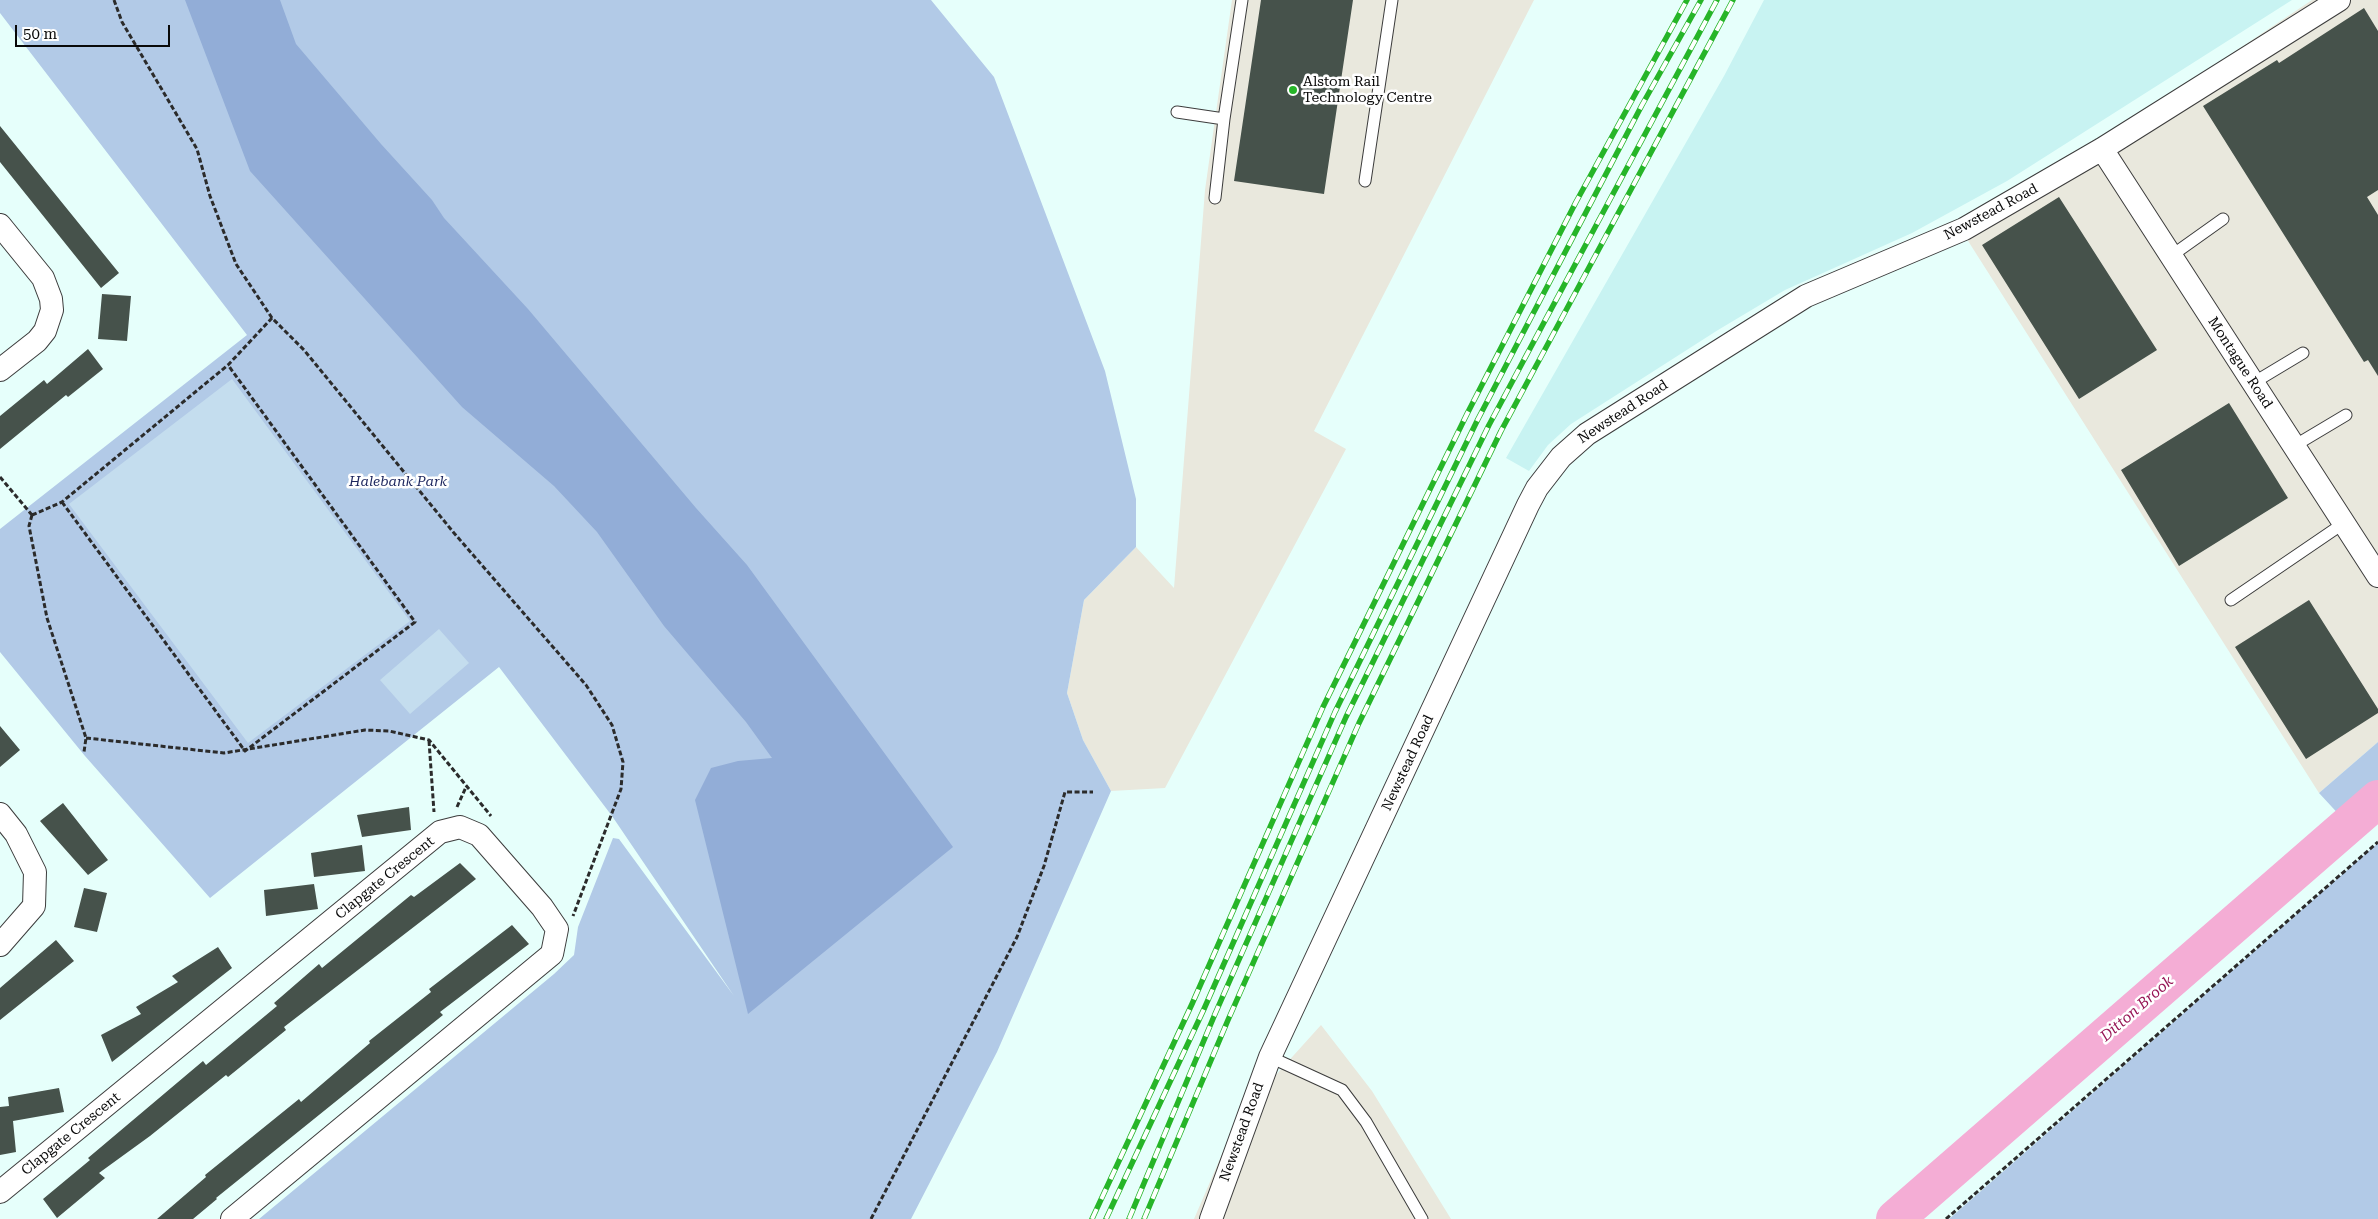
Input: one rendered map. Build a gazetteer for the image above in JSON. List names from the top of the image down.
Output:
{
  "streets": {
    "street": ["Newstead Road", "Montague Road", "Clapgate Crescent"]
  },
  "crossings": [
    ["Newstead Road", "Montague Road"]
  ],
  "water": ["Ditton Brook"],
  "parks": ["Halebank Park"],
  "places": ["Alstom Rail Technology Centre"],
  "scale_bar": "50 m"
}
